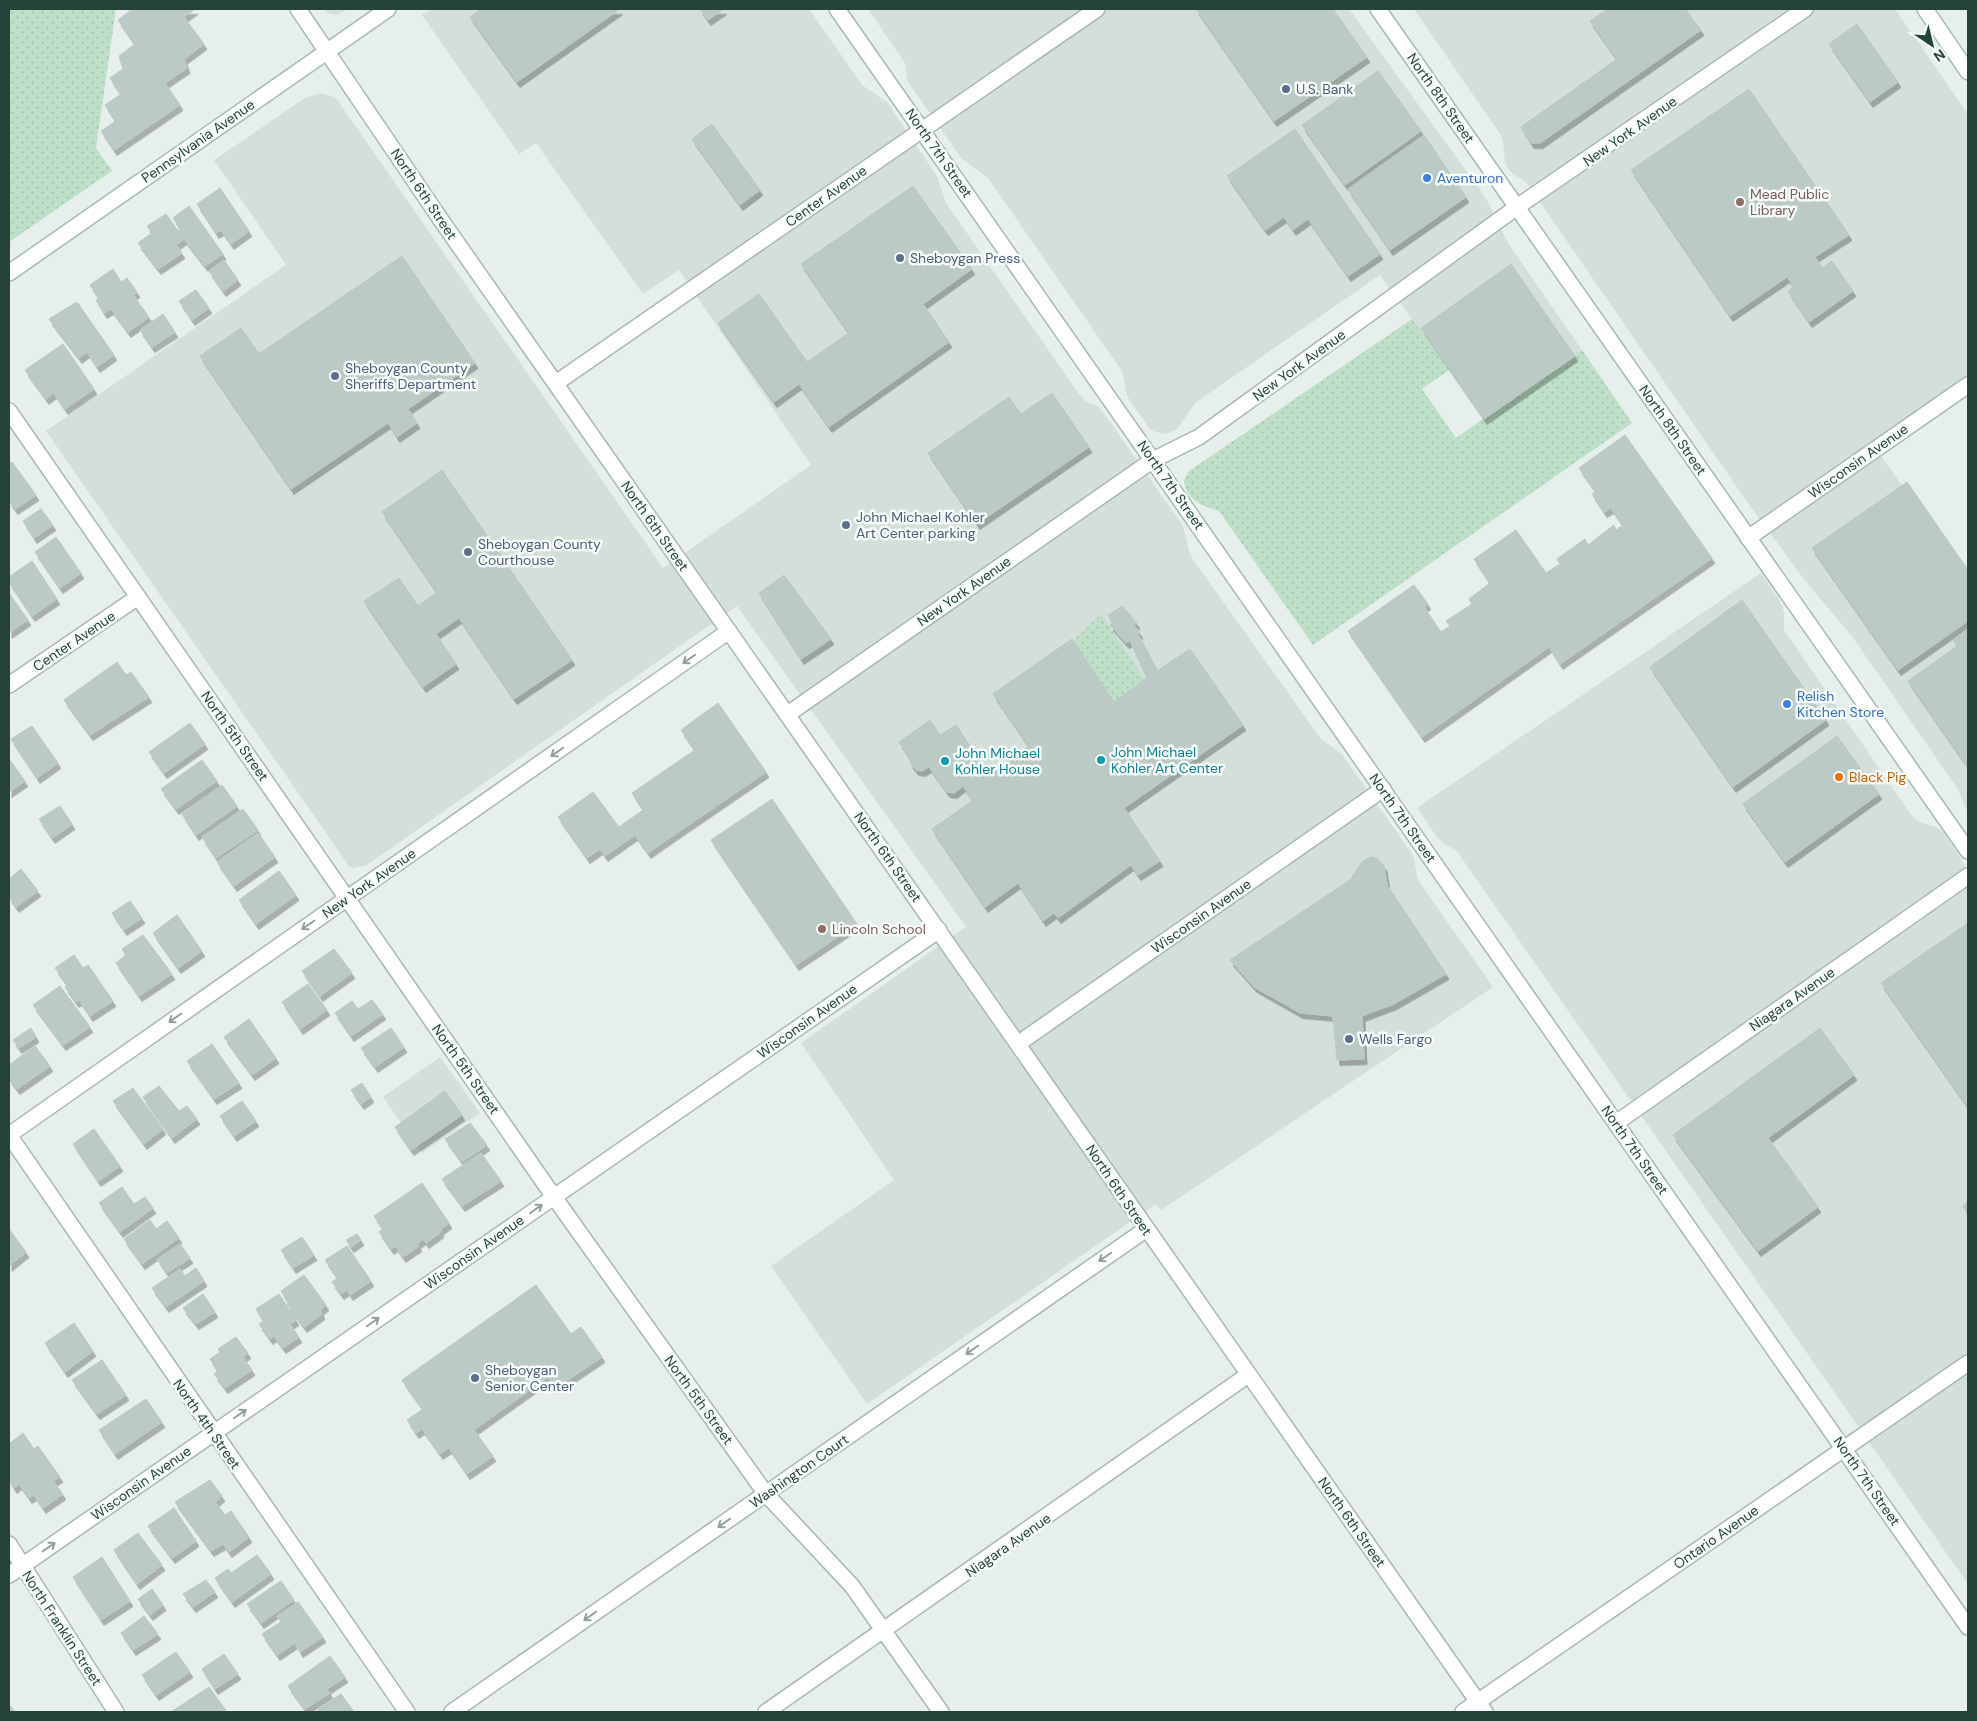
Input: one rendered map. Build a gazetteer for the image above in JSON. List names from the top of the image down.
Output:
{
  "streets": {
    "street": [
      "North 8th Street",
      "New York Avenue",
      "Pennsylvania Avenue",
      "North 7th Street",
      "North 6th Street",
      "Center Avenue",
      "Wisconsin Avenue",
      "North 5th Street",
      "Niagara Avenue",
      "North 4th Street",
      "Washington Court",
      "Ontario Avenue",
      "North Franklin Street"
    ]
  },
  "crossings": [
    ["North 8th Street", "New York Avenue"],
    ["North 8th Street", "Wisconsin Avenue"],
    ["New York Avenue", "North 7th Street"],
    ["New York Avenue", "North 6th Street"],
    ["New York Avenue", "North 5th Street"],
    ["New York Avenue", "North 4th Street"],
    ["Pennsylvania Avenue", "North 6th Street"],
    ["North 7th Street", "Center Avenue"],
    ["North 7th Street", "Wisconsin Avenue"],
    ["North 7th Street", "Niagara Avenue"],
    ["North 7th Street", "Ontario Avenue"],
    ["North 6th Street", "Center Avenue"],
    ["North 6th Street", "Wisconsin Avenue"],
    ["North 6th Street", "Niagara Avenue"],
    ["North 6th Street", "Washington Court"],
    ["North 6th Street", "Ontario Avenue"],
    ["Center Avenue", "North 5th Street"],
    ["Wisconsin Avenue", "North 5th Street"],
    ["Wisconsin Avenue", "North 4th Street"],
    ["Wisconsin Avenue", "North Franklin Street"],
    ["North 5th Street", "Niagara Avenue"],
    ["North 5th Street", "Washington Court"]
  ],
  "one_way": ["New York Avenue", "Wisconsin Avenue", "Washington Court"],
  "places": [
    "U.S. Bank",
    "Aventuron",
    "Mead Public Library",
    "Sheboygan Press",
    "Sheboygan County Sheriffs Department",
    "John Michael Kohler Art Center parking",
    "Sheboygan County Courthouse",
    "Relish Kitchen Store",
    "John Michael Kohler Art Center",
    "John Michael Kohler House",
    "Black Pig",
    "Lincoln School",
    "Wells Fargo",
    "Sheboygan Senior Center"
  ],
  "north": "bottom right"
}
